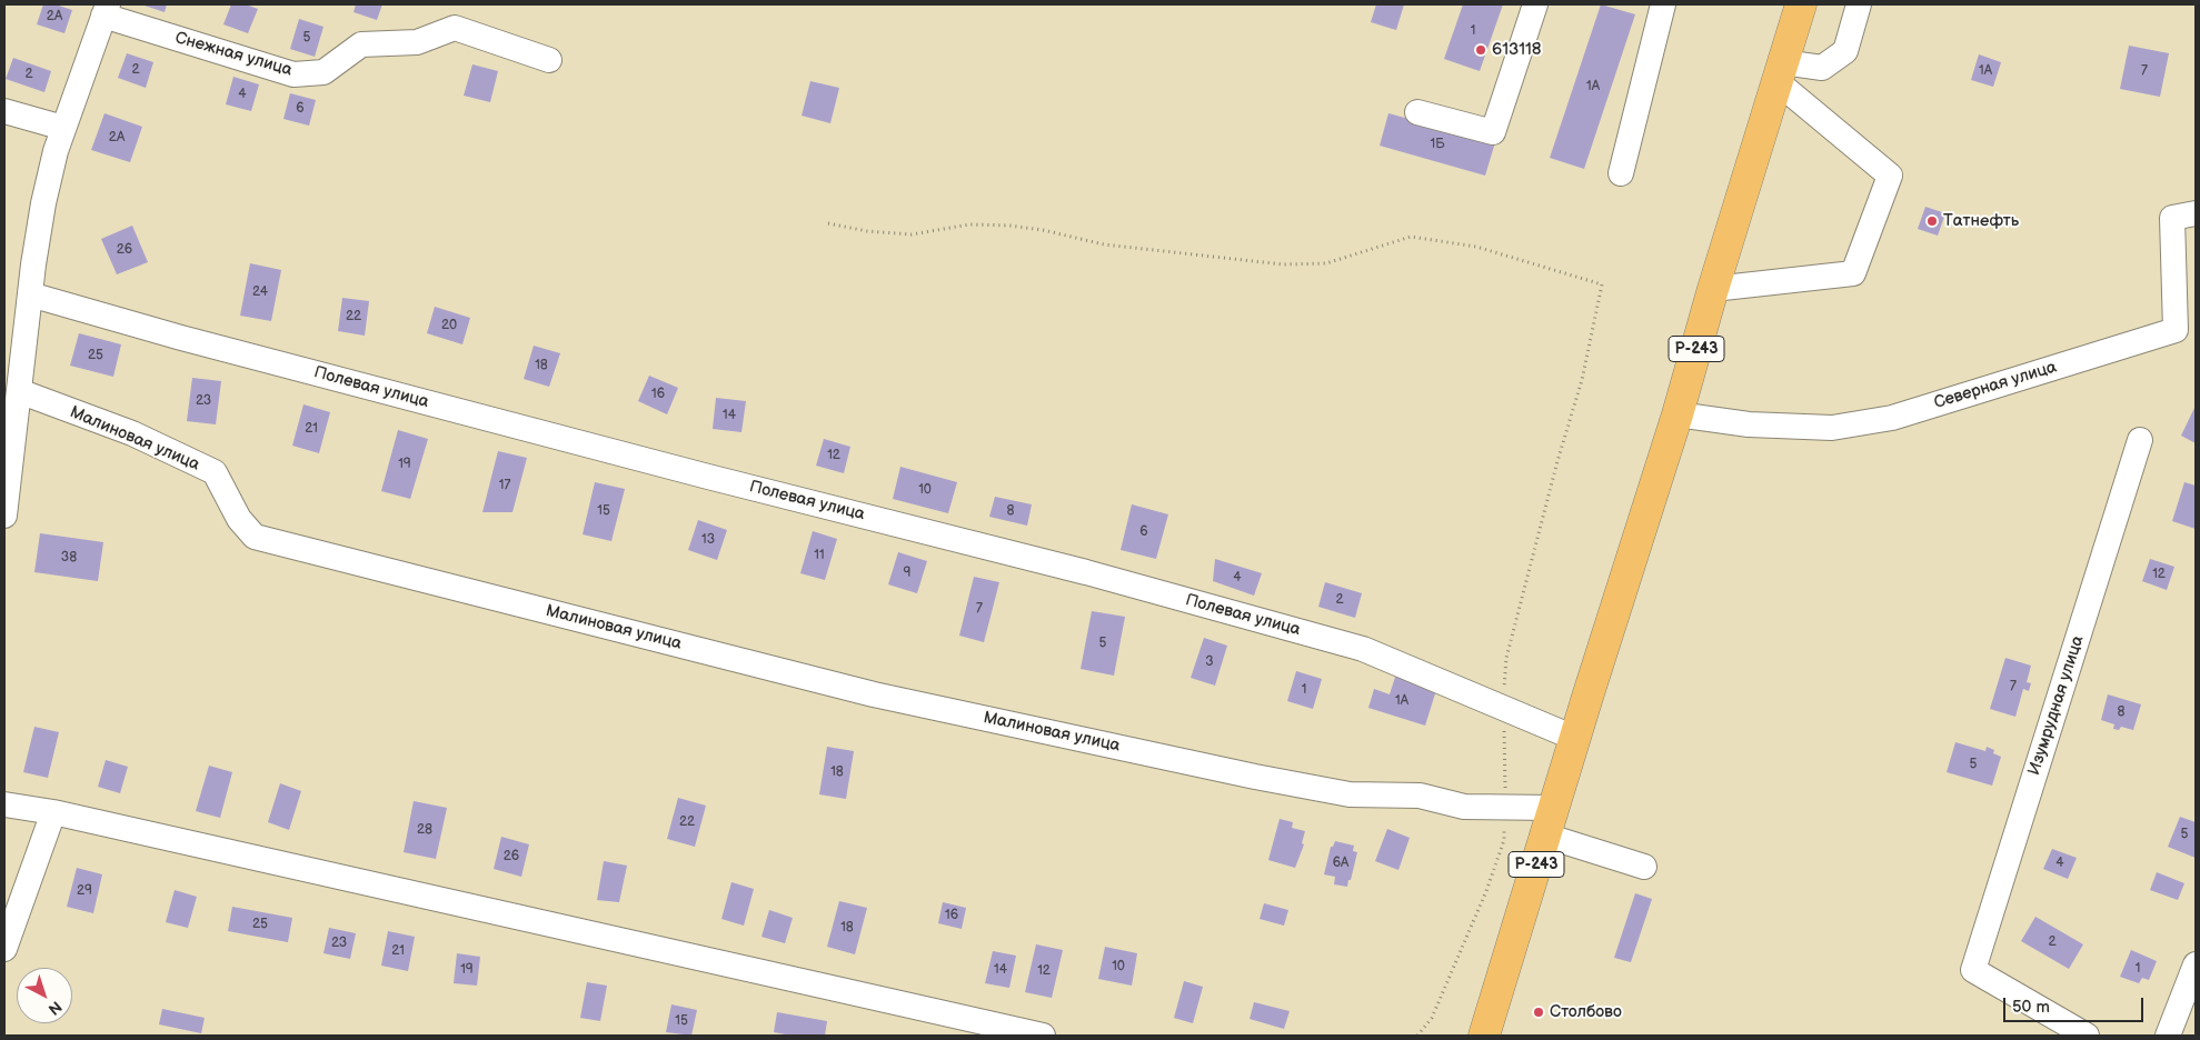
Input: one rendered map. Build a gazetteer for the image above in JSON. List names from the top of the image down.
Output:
{
  "streets": {
    "highway": ["Р-243"],
    "street": [
      "Снежная улица",
      "Северная улица",
      "Полевая улица",
      "Малиновая улица",
      "Изумрудная улица"
    ]
  },
  "crossings": [
    ["Р-243", "Северная улица"],
    ["Р-243", "Полевая улица"],
    ["Р-243", "Малиновая улица"]
  ],
  "places": ["613118", "Татнефть", "Столбово"],
  "house_numbers": [
    "2А",
    "1",
    "5",
    "2",
    "1А",
    "7",
    "2",
    "1А",
    "4",
    "6",
    "2А",
    "1Б",
    "26",
    "24",
    "22",
    "20",
    "25",
    "18",
    "16",
    "23",
    "14",
    "21",
    "12",
    "19",
    "17",
    "10",
    "15",
    "8",
    "6",
    "13",
    "11",
    "38",
    "9",
    "12",
    "4",
    "2",
    "7",
    "5",
    "3",
    "7",
    "1",
    "1А",
    "8",
    "5",
    "18",
    "22",
    "28",
    "5",
    "26",
    "6А",
    "4",
    "29",
    "16",
    "25",
    "18",
    "2",
    "23",
    "21",
    "10",
    "1",
    "19",
    "14",
    "12",
    "15"
  ],
  "scale_bar": "50 m",
  "north": "bottom right"
}
